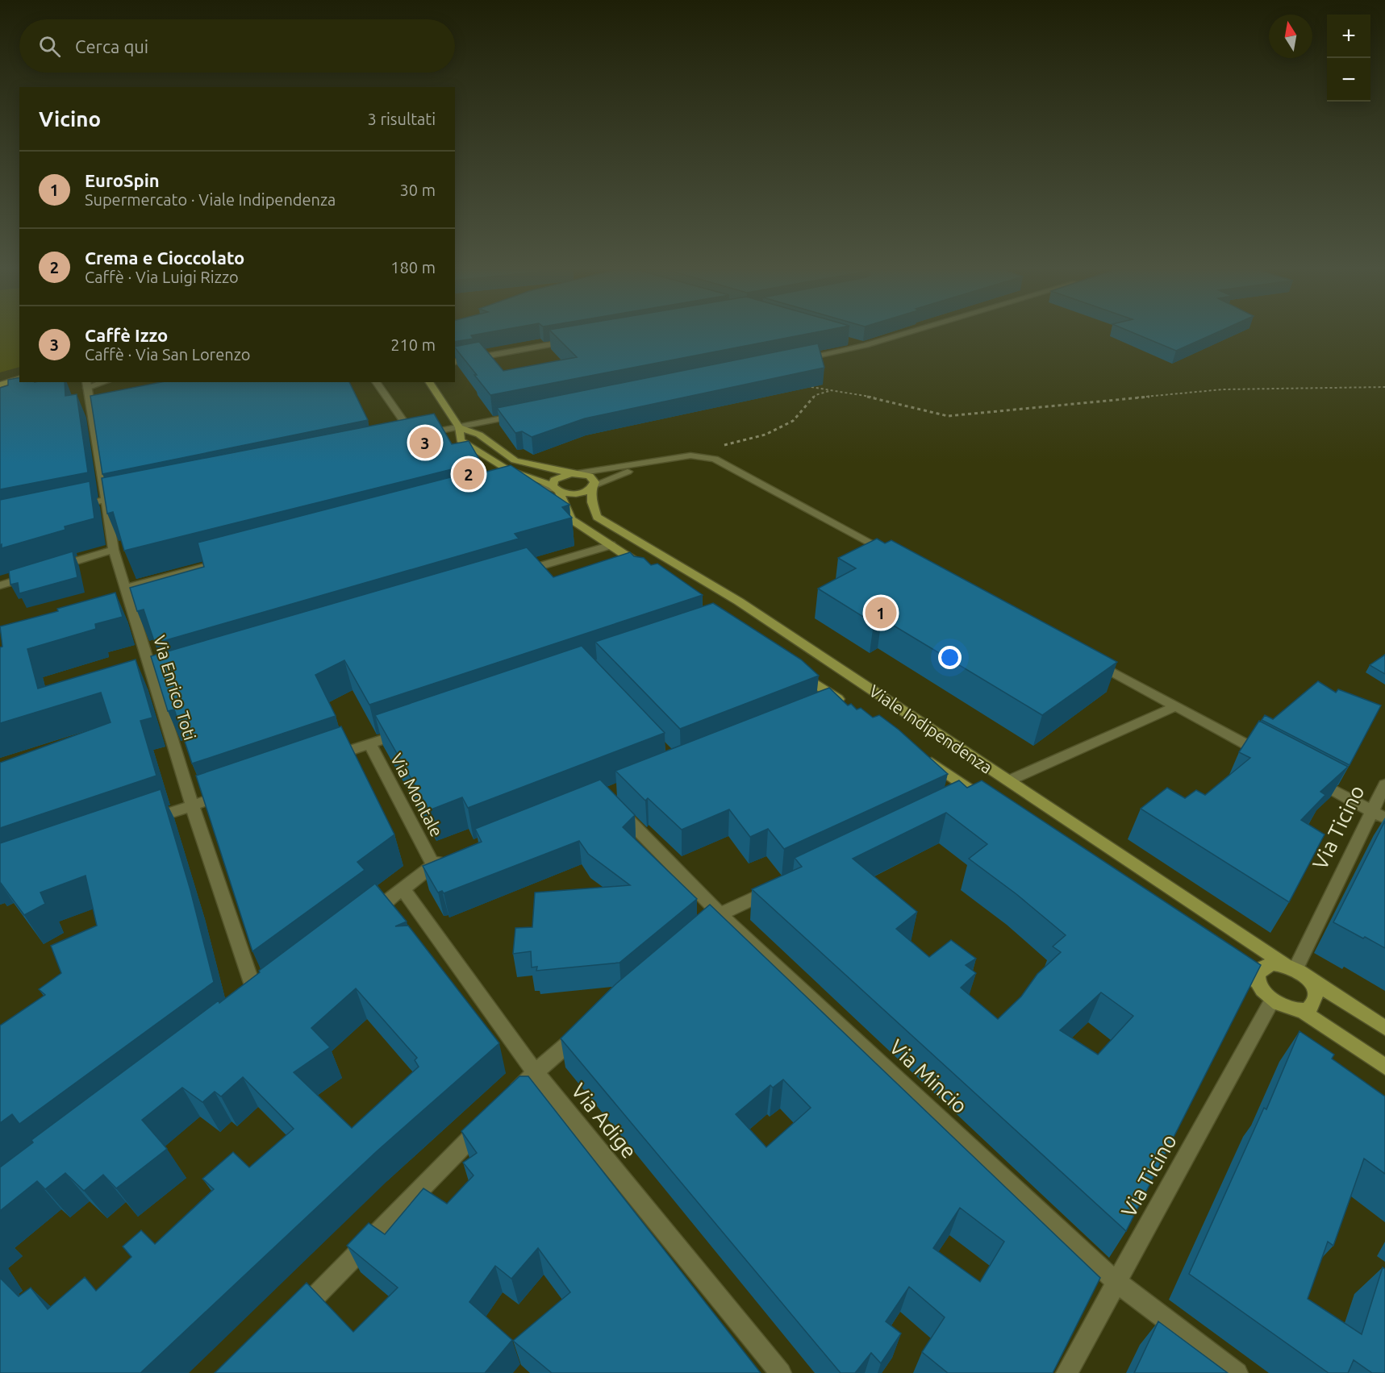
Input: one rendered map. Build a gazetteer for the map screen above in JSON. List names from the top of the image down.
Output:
{
  "streets": {
    "main road": ["Viale Indipendenza"],
    "street": [
      "Via Enrico Toti",
      "Via Montale",
      "Via Ticino",
      "Via Mincio",
      "Via Adige"
    ]
  },
  "crossings": [
    ["Viale Indipendenza", "Via Ticino"],
    ["Via Ticino", "Via Mincio"]
  ],
  "north": "top",
  "page": {
    "map_buttons": ["+", "−"],
    "search": "Cerca qui",
    "heading": ["Vicino", "3 risultati"],
    "list": [
      {
        "mark": "1",
        "name": "EuroSpin",
        "note": "Supermercato · Viale Indipendenza",
        "value": "30 m"
      },
      {
        "mark": "2",
        "name": "Crema e Cioccolato",
        "note": "Caffè · Via Luigi Rizzo",
        "value": "180 m"
      },
      {
        "mark": "3",
        "name": "Caffè Izzo",
        "note": "Caffè · Via San Lorenzo",
        "value": "210 m"
      }
    ],
    "pins": ["3", "2", "1"]
  }
}
